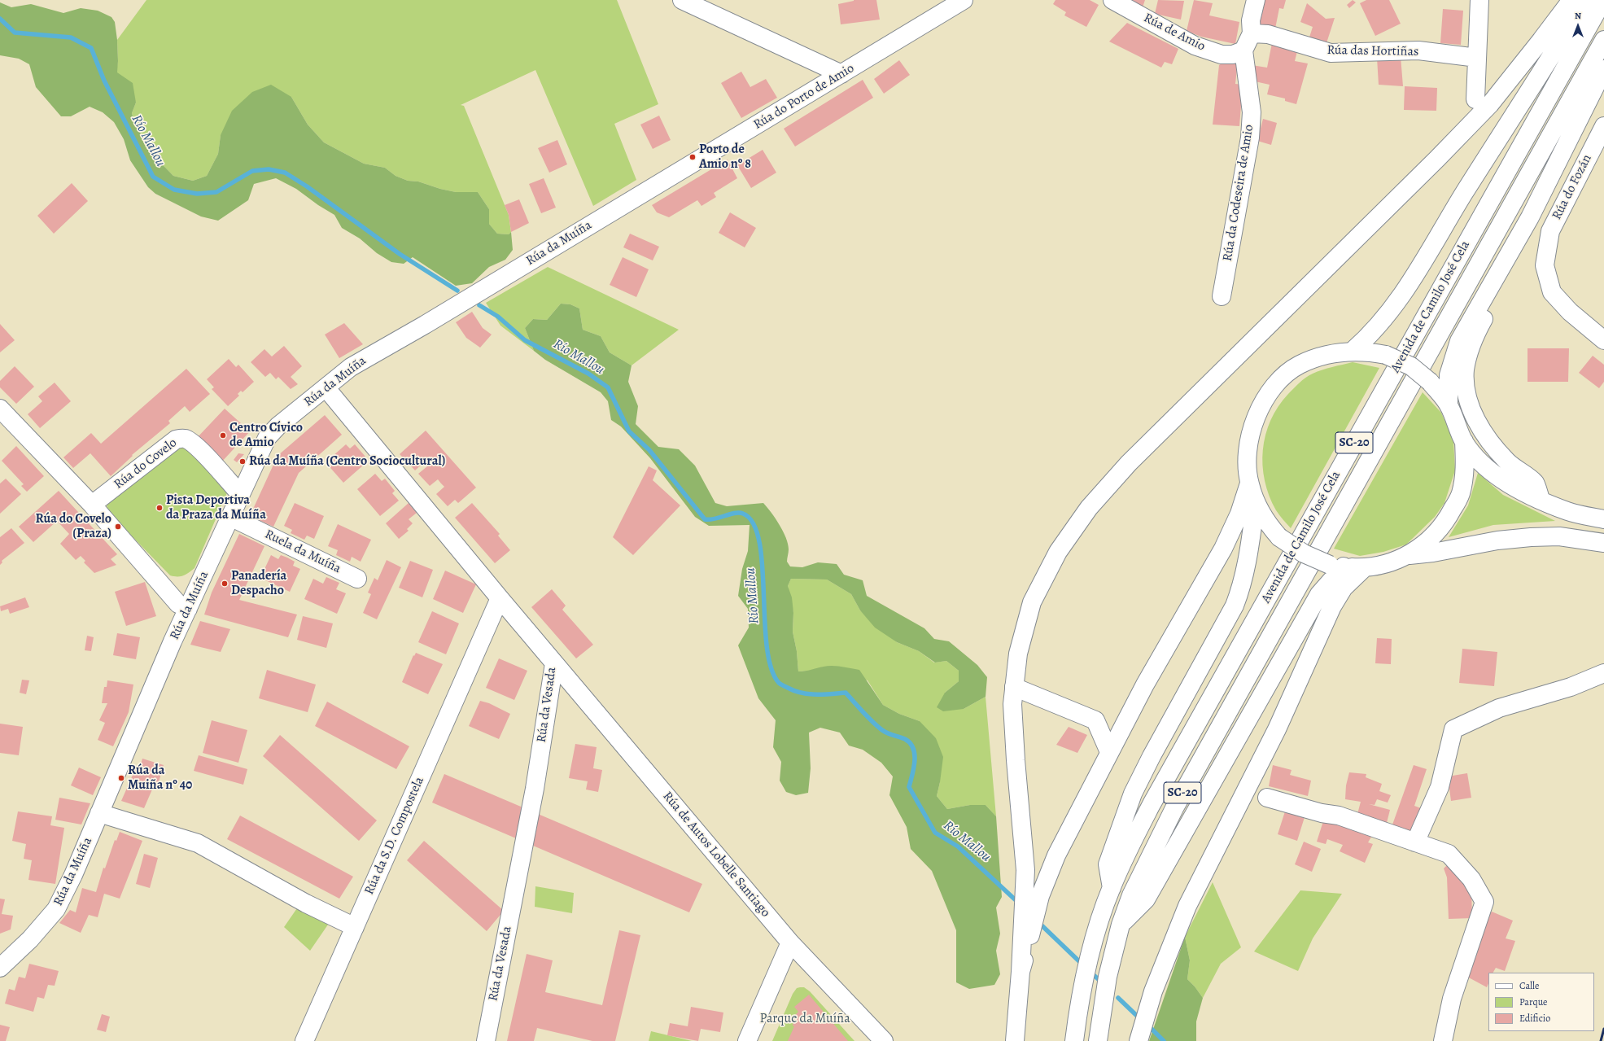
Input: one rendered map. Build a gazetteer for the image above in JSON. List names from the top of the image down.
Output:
{
  "streets": {
    "main road": [
      "Rúa de Amio",
      "Rúa das Hortiñas",
      "Rúa do Porto de Amio",
      "Rúa do Fozán",
      "Rúa da Codeseira de Amio",
      "Rúa da Muíña",
      "Avenida de Camilo José Cela",
      "SC-20",
      "Rúa do Covelo",
      "Ruela da Muíña",
      "Rúa da Vesada",
      "Rúa da S.D. Compostela",
      "Rúa de Autos Lobelle Santiago"
    ]
  },
  "crossings": [
    ["Rúa de Amio", "Rúa da Codeseira de Amio"],
    ["Rúa do Porto de Amio", "Rúa da Muíña"],
    ["Rúa da Muíña", "Rúa do Covelo"],
    ["Rúa da Muíña", "Ruela da Muíña"],
    ["Rúa da Muíña", "Rúa da Vesada"],
    ["Rúa da Vesada", "Rúa da S.D. Compostela"],
    ["Rúa da Vesada", "Rúa de Autos Lobelle Santiago"]
  ],
  "water": ["Río Mallou"],
  "parks": ["Parque da Muíña"],
  "places": [
    "Porto de Amio nº 8",
    "Centro Cívico de Amio",
    "Rúa da Muíña (Centro Sociocultural)",
    "Pista Deportiva da Praza da Muíña",
    "Rúa do Covelo (Praza)",
    "Panadería Despacho",
    "Rúa da Muiña nº 40"
  ],
  "legend": ["Calle", "Parque", "Edificio"],
  "north": "top"
}
